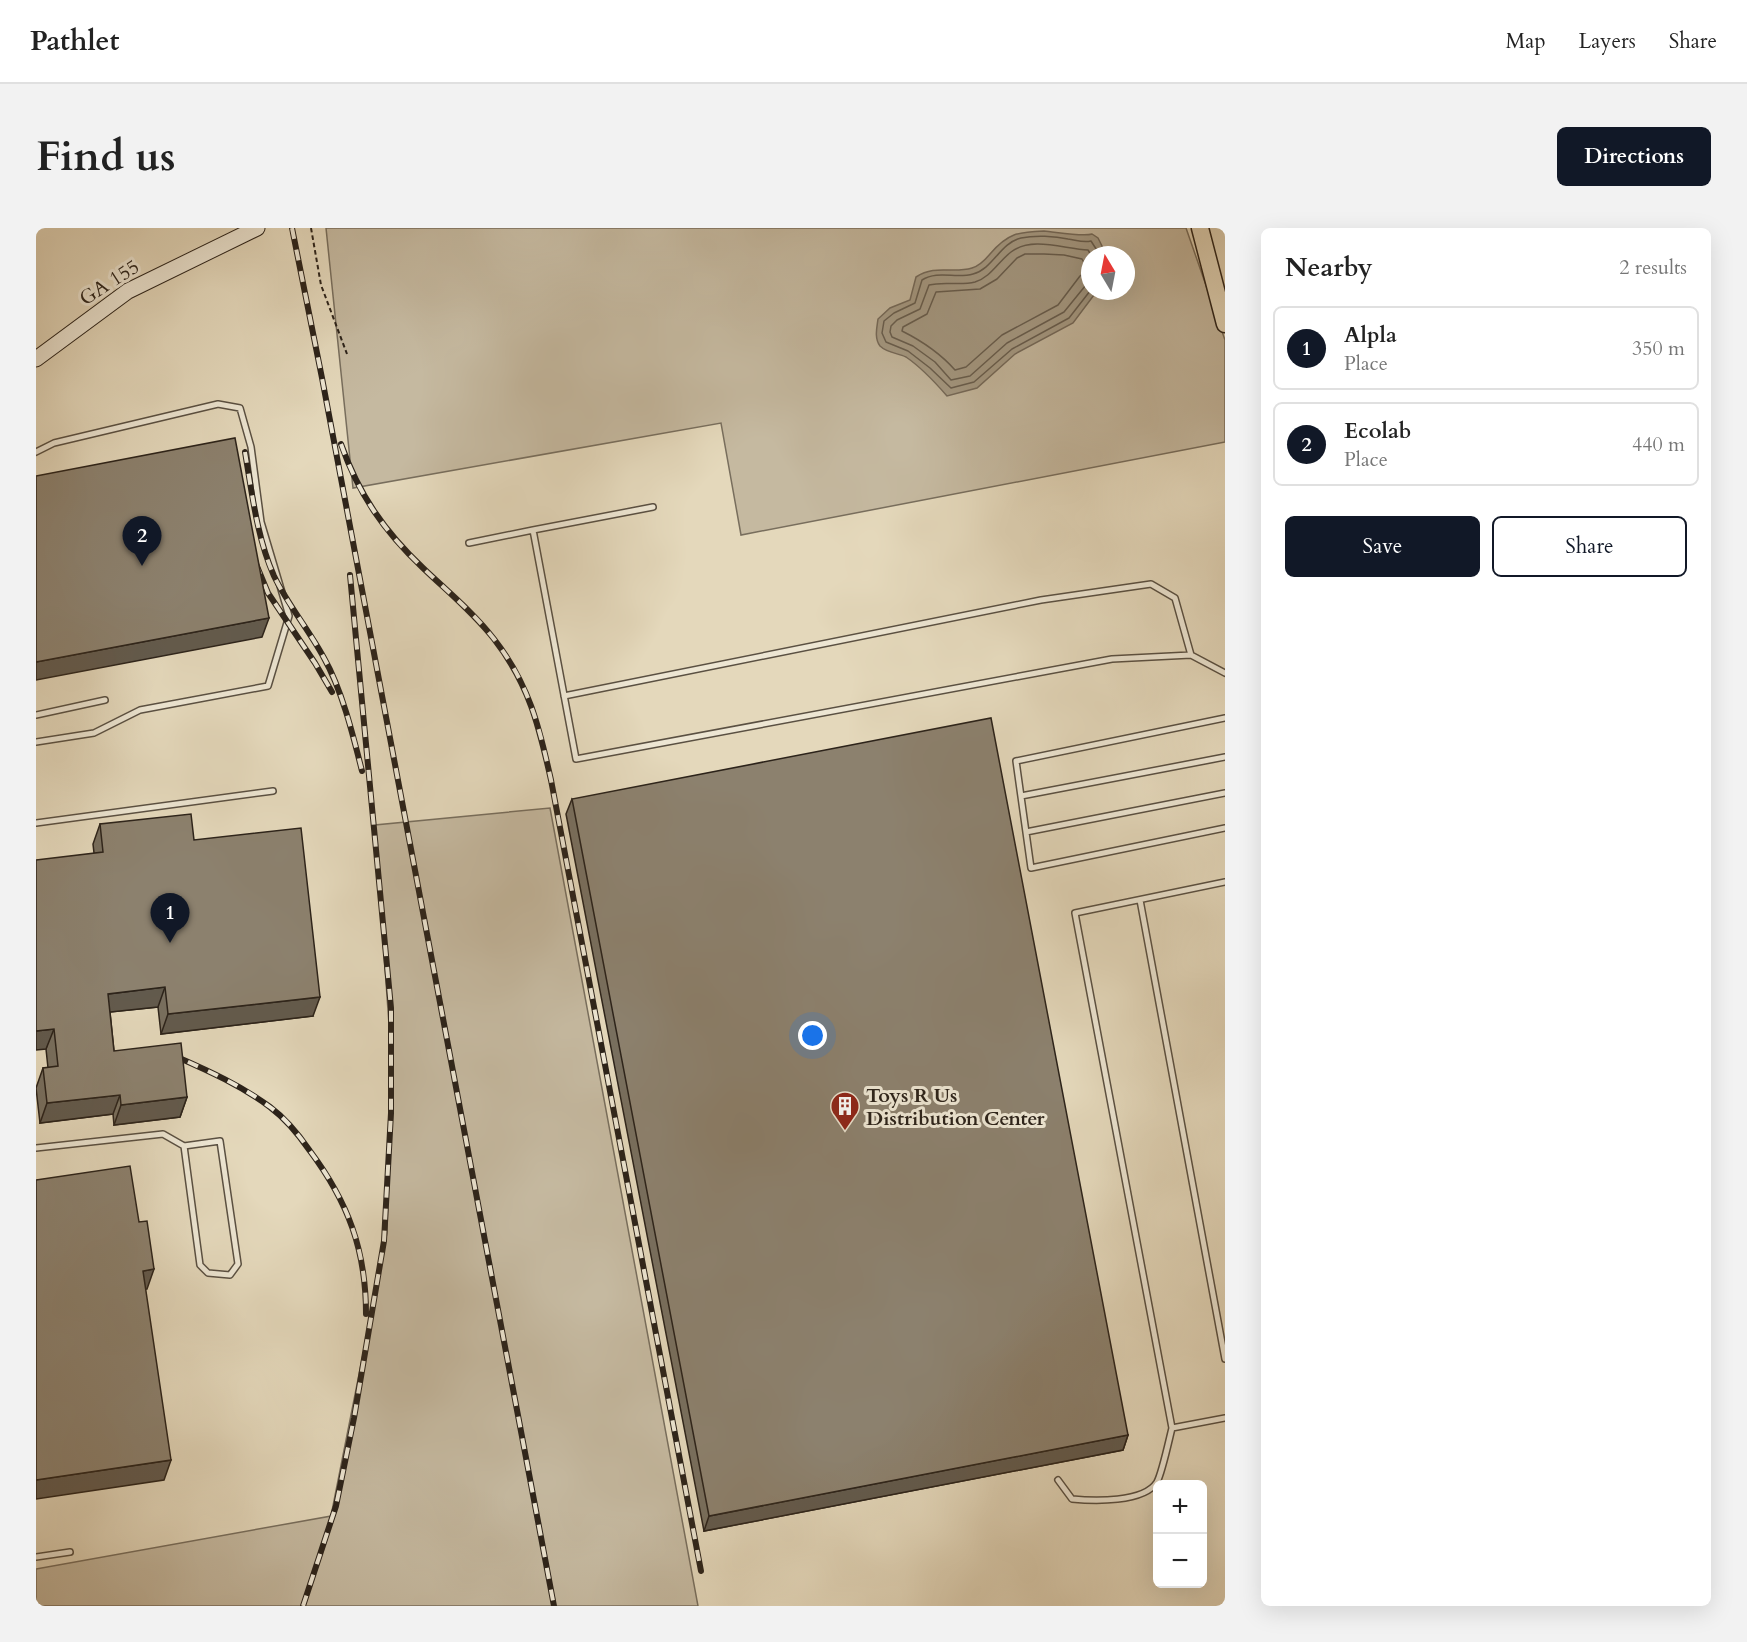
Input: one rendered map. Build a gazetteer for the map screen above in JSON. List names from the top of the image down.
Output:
{
  "streets": {
    "main road": ["GA 155"]
  },
  "places": {
    "building": ["Toys R Us Distribution Center"]
  },
  "north": "top",
  "page": {
    "header": "Pathlet",
    "nav": ["Map", "Layers", "Share"],
    "buttons": [
      "Directions",
      ["Save", "Share"]
    ],
    "title": "Find us",
    "heading": ["Nearby", "2 results"],
    "list": [
      {
        "mark": "1",
        "name": "Alpla",
        "note": "Place",
        "value": "350 m"
      },
      {
        "mark": "2",
        "name": "Ecolab",
        "note": "Place",
        "value": "440 m"
      }
    ],
    "pins": ["2", "1"],
    "map_buttons": ["+", "−"]
  }
}
